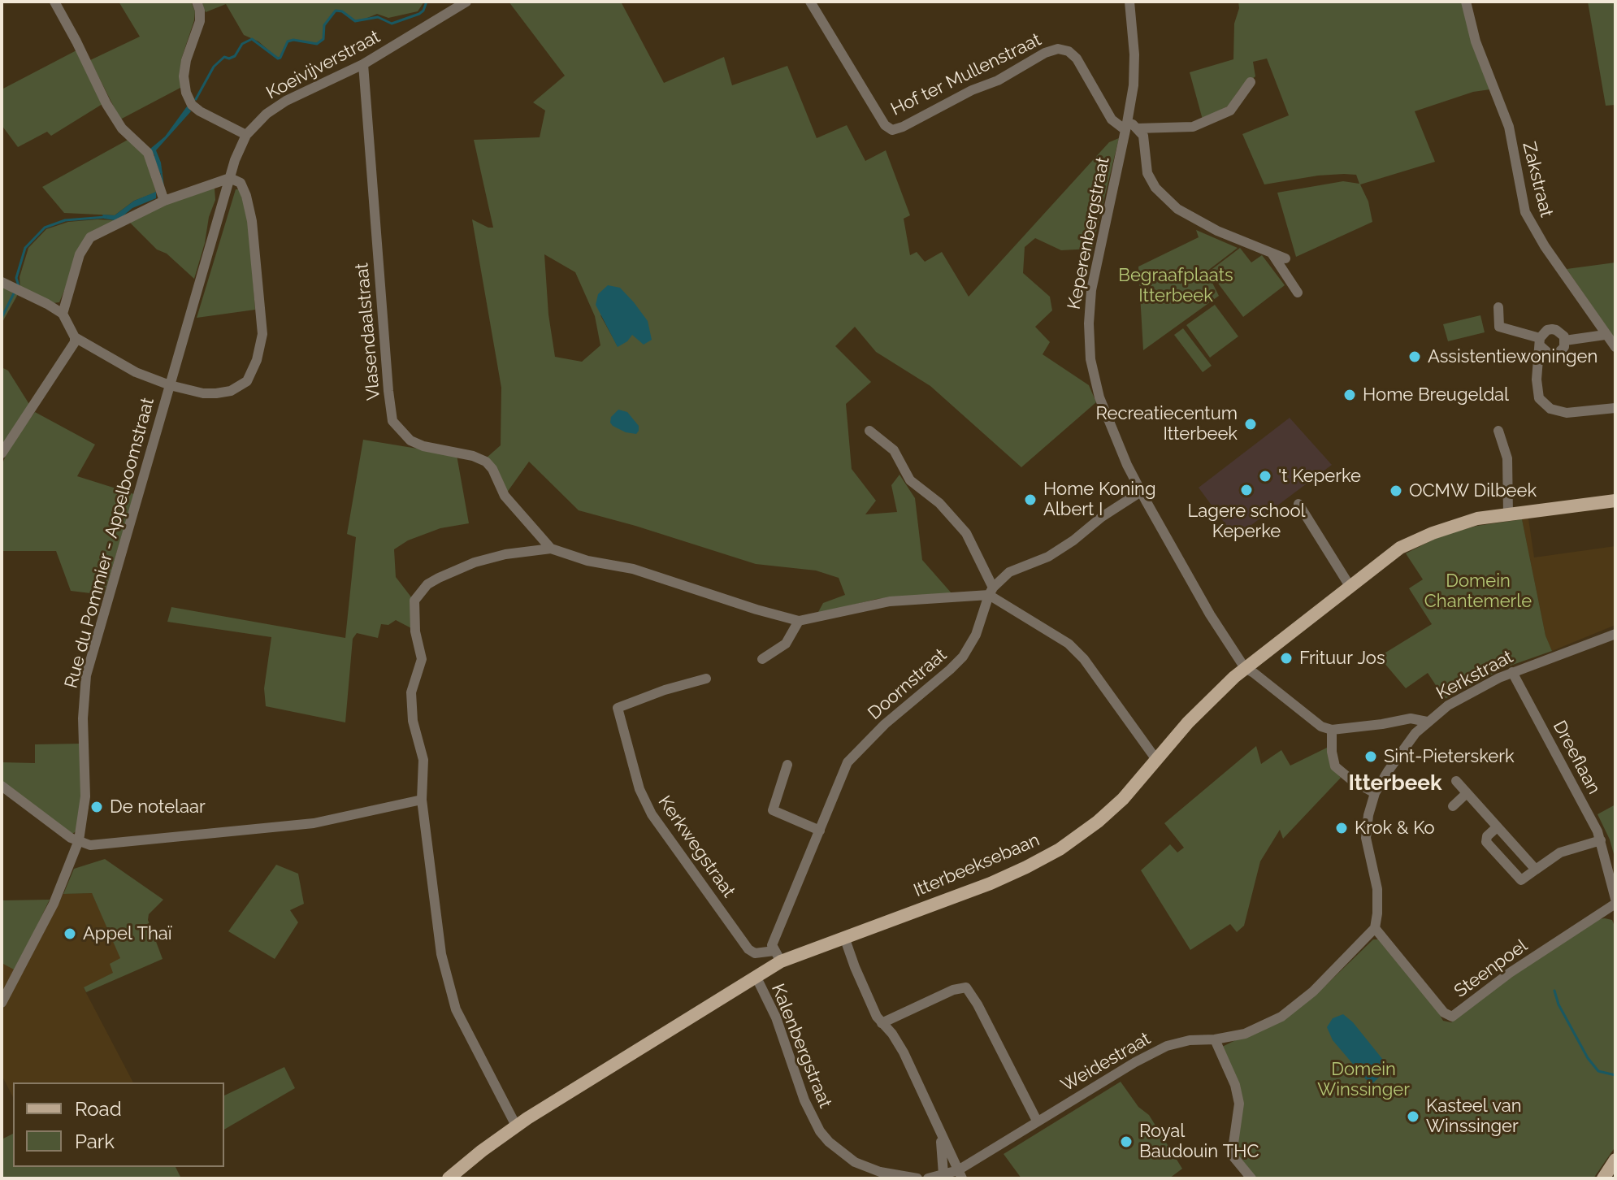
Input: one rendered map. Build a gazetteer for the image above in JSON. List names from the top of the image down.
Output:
{
  "streets": {
    "main road": ["Itterbeeksebaan"],
    "street": [
      "Koeivijverstraat",
      "Hof ter Mullenstraat",
      "Zakstraat",
      "Keperenbergstraat",
      "Vlasendaalstraat",
      "Rue du Pommier - Appelboomstraat",
      "Kerkstraat",
      "Doornstraat",
      "Dreeflaan",
      "Kerkwegstraat",
      "Steenpoel",
      "Kalenbergstraat",
      "Weidestraat"
    ]
  },
  "crossings": [
    ["Koeivijverstraat", "Vlasendaalstraat"],
    ["Koeivijverstraat", "Rue du Pommier - Appelboomstraat"],
    ["Hof ter Mullenstraat", "Keperenbergstraat"],
    ["Keperenbergstraat", "Itterbeeksebaan"],
    ["Kerkstraat", "Dreeflaan"],
    ["Kerkstraat", "Steenpoel"],
    ["Kerkstraat", "Weidestraat"],
    ["Doornstraat", "Kerkwegstraat"],
    ["Doornstraat", "Itterbeeksebaan"],
    ["Kerkwegstraat", "Itterbeeksebaan"],
    ["Itterbeeksebaan", "Kalenbergstraat"],
    ["Steenpoel", "Weidestraat"]
  ],
  "districts": ["Itterbeek"],
  "parks": ["Begraafplaats Itterbeek", "Domein Chantemerle", "Domein Winssinger"],
  "places": [
    "Assistentiewoningen",
    "Home Breugeldal",
    "Recreatiecentum Itterbeek",
    "'t Keperke",
    "Lagere school Keperke",
    "OCMW Dilbeek",
    "Home Koning Albert I",
    "Frituur Jos",
    "Sint-Pieterskerk",
    "De notelaar",
    "Krok & Ko",
    "Appel Thaï",
    "Kasteel van Winssinger",
    "Royal Baudouin THC"
  ],
  "legend": ["Road", "Park"]
}
